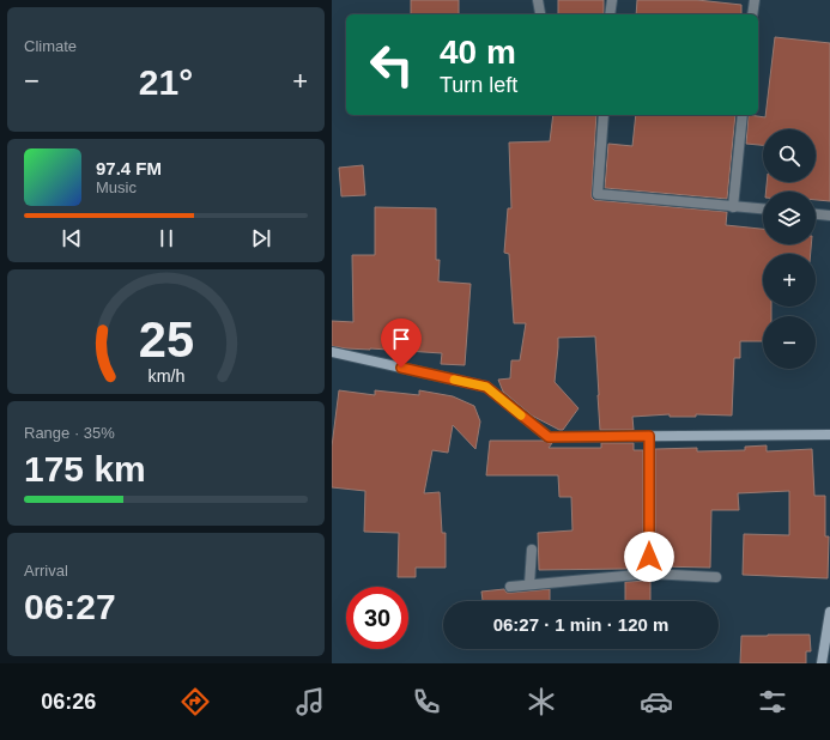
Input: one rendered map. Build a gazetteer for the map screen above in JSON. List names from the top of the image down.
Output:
{
  "page": {
    "tile": [
      "Climate",
      ["Range · 35%", "175 km"],
      ["Arrival", "06:27"]
    ],
    "turn": ["40 m", "Turn left"],
    "heat": ["−", "21°", "+"],
    "map_buttons": ["+", "−"],
    "song": ["97.4 FM", "Music"],
    "limit": "30",
    "trip": "06:27 · 1 min · 120 m",
    "tabs": "06:26",
    "gauge": ["25", "km/h"]
  }
}
